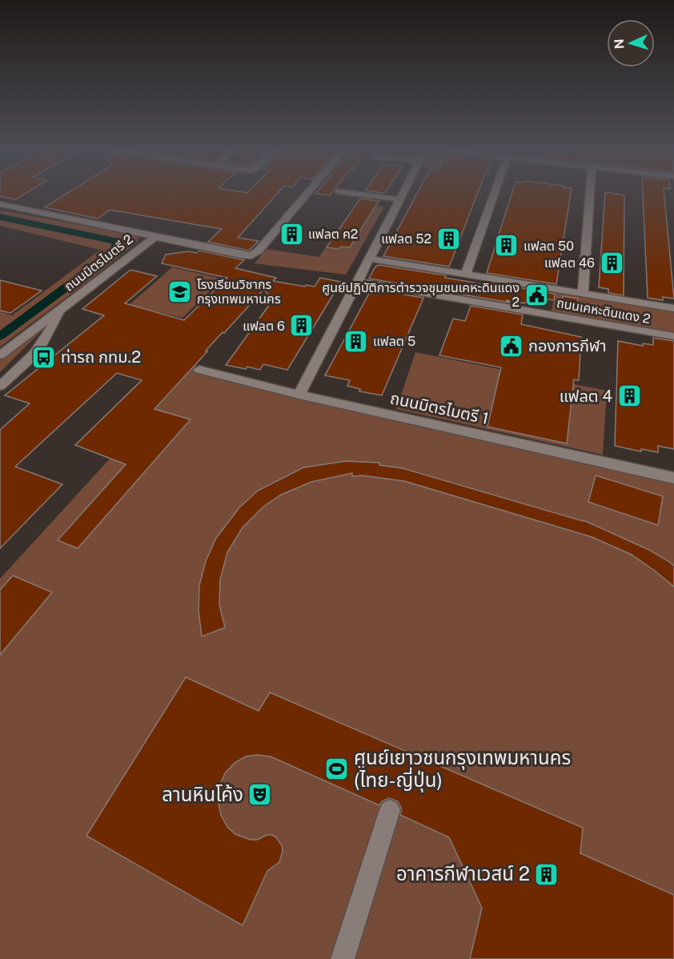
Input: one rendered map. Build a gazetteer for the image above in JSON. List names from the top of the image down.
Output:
{
  "streets": {
    "street": ["ถนนมิตรไมตรี 2", "ถนนเคหะดินแดง 2", "ถนนมิตรไมตรี 1"]
  },
  "places": {
    "building": [
      "แฟลต ค2",
      "แฟลต 52",
      "แฟลต 50",
      "แฟลต 46",
      "แฟลต 6",
      "แฟลต 5",
      "แฟลต 4",
      "อาคารกีฬาเวสน์ 2"
    ],
    "school or university": ["โรงเรียนวิชากร กรุงเทพมหานคร"],
    "public building": ["ศูนย์ปฏิบัติการตำรวจชุมชนเคหะดินแดง 2", "กองการกีฬา"],
    "bus stop": ["ท่ารถ กทม.2"],
    "sports": ["ศูนย์เยาวชนกรุงเทพมหานคร (ไทย-ญี่ปุ่น)"],
    "theatre": ["ลานหินโค้ง"]
  },
  "north": "left"
}
